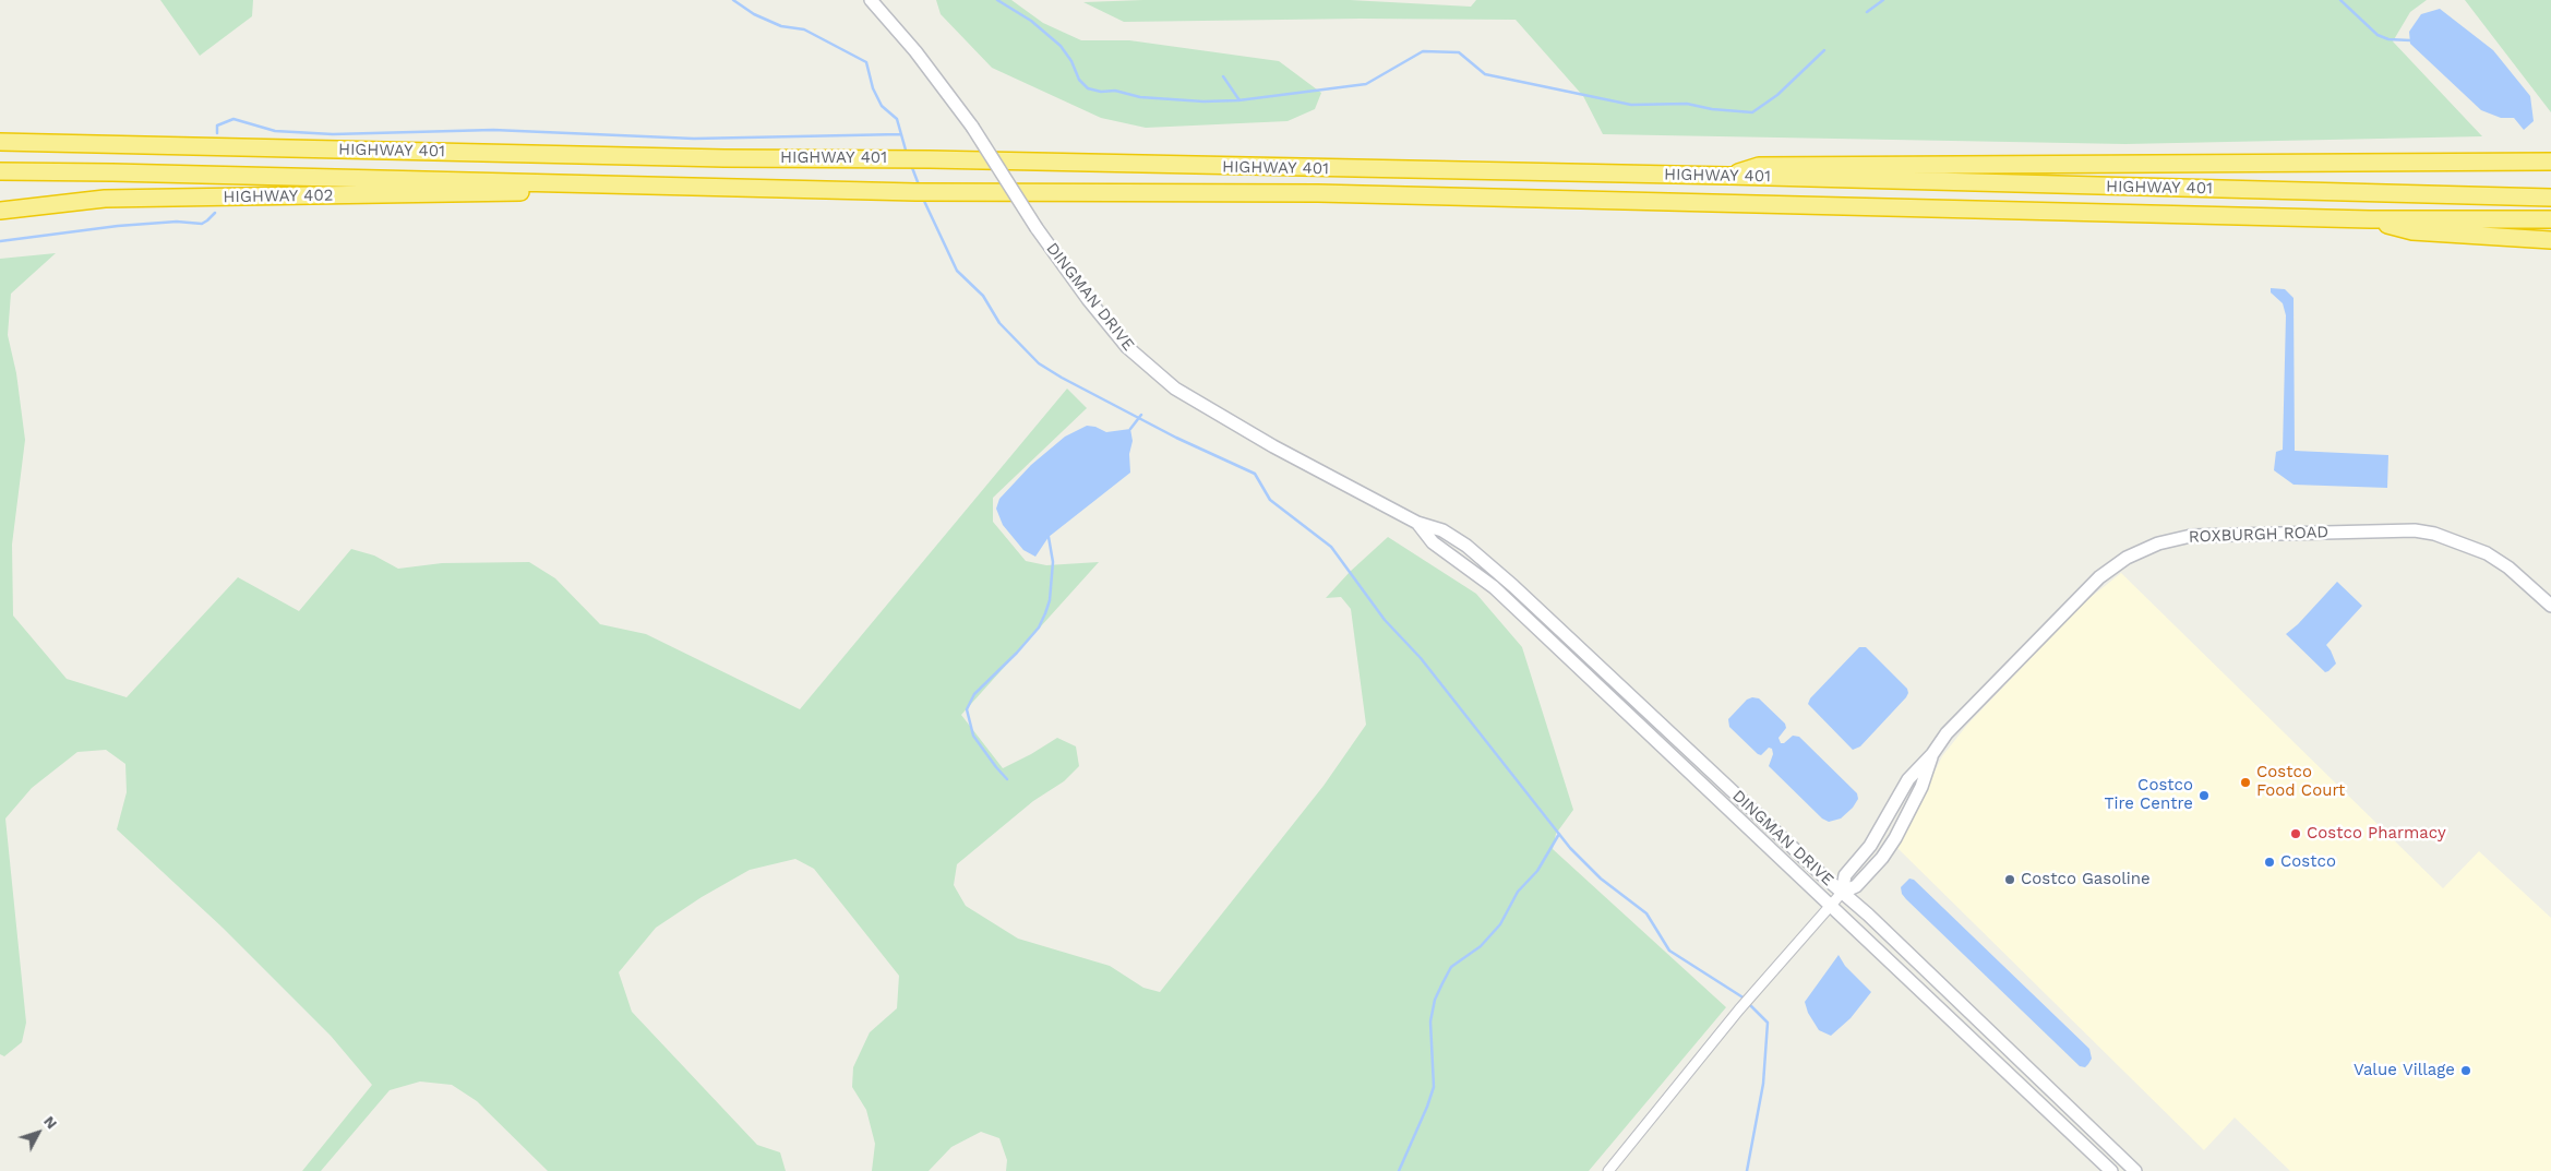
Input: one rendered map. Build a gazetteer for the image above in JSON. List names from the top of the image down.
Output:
{
  "streets": {
    "highway": ["HIGHWAY 401", "HIGHWAY 402"],
    "main road": ["DINGMAN DRIVE", "ROXBURGH ROAD"]
  },
  "crossings": [
    ["HIGHWAY 401", "HIGHWAY 402"],
    ["DINGMAN DRIVE", "ROXBURGH ROAD"]
  ],
  "places": [
    "Costco Food Court",
    "Costco Tire Centre",
    "Costco Pharmacy",
    "Costco",
    "Costco Gasoline",
    "Value Village"
  ],
  "north": "top right"
}
